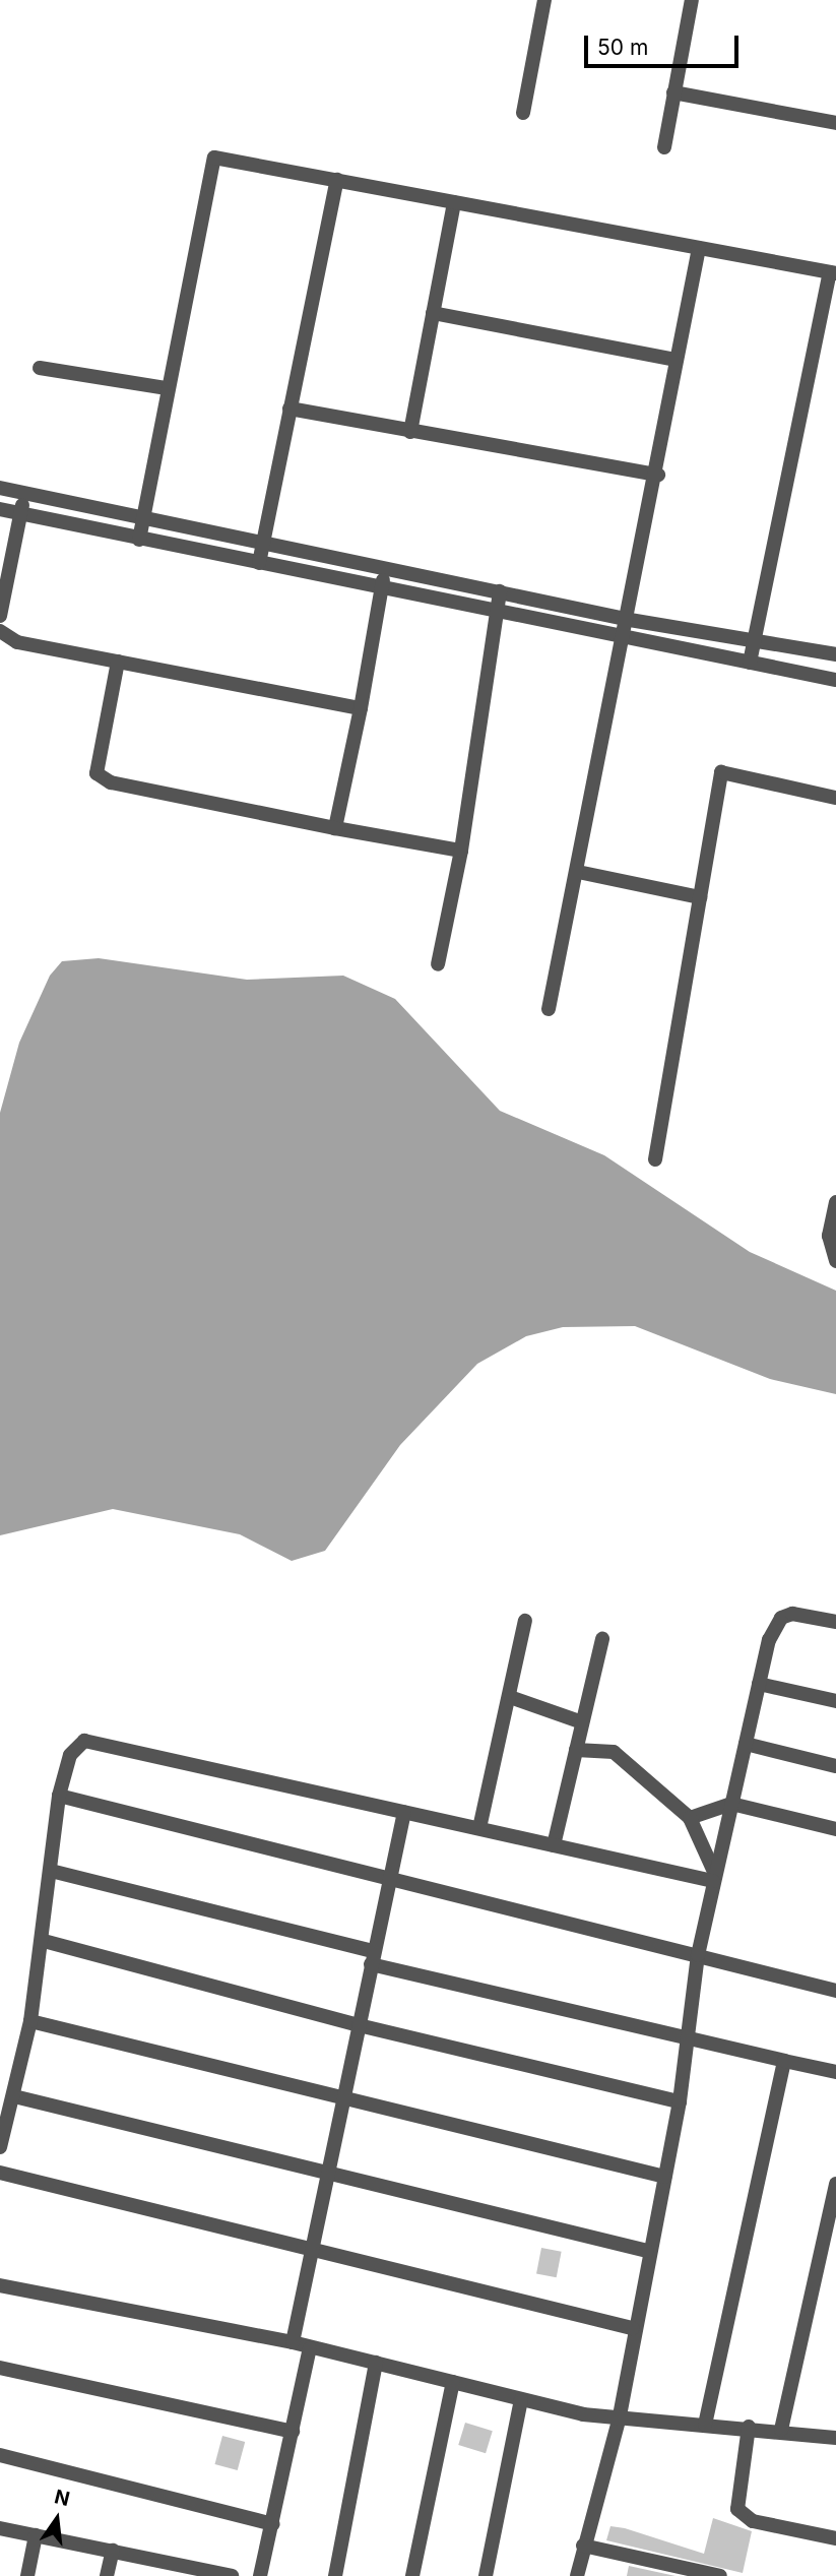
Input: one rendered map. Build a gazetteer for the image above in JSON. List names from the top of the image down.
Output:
{
  "scale_bar": "50 m",
  "north": "top"
}
